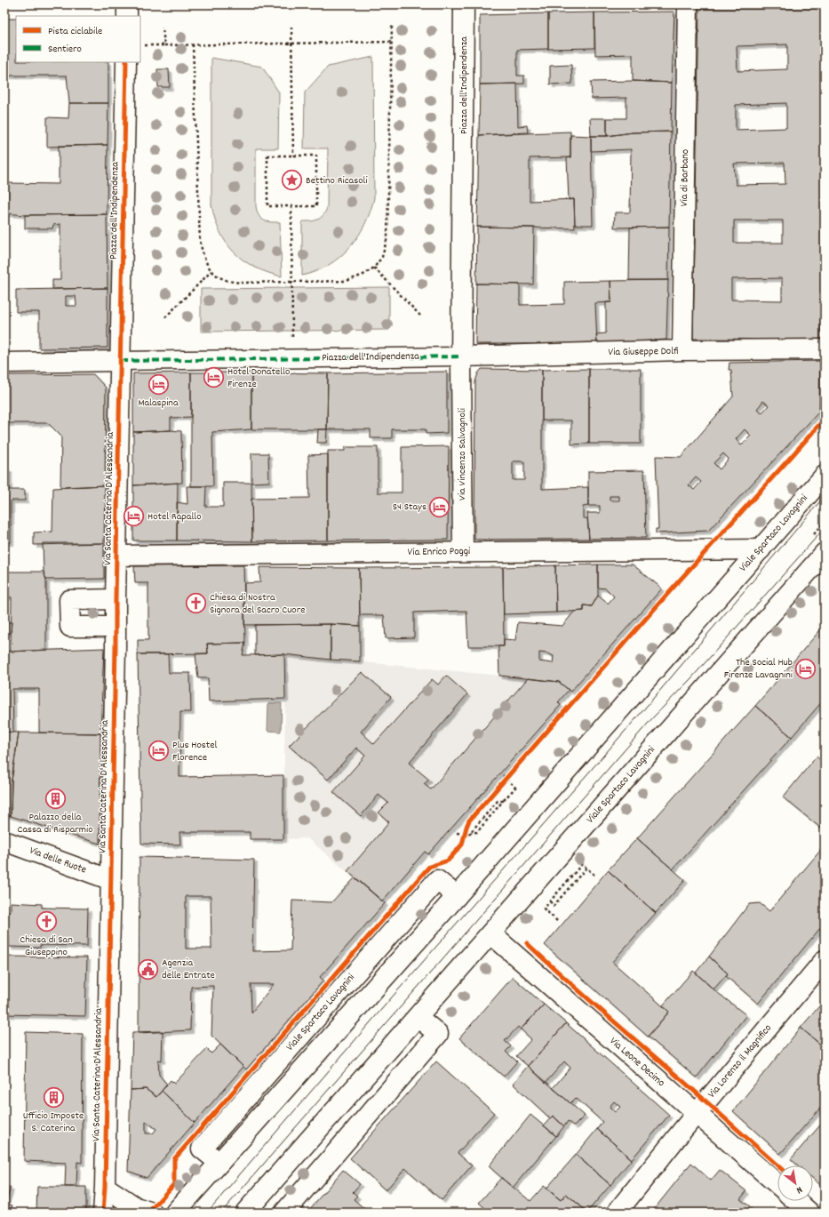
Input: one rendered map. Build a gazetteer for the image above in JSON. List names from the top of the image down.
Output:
{
  "streets": {
    "street": [
      "Piazza dell'Indipendenza",
      "Via di Barbano",
      "Via Giuseppe Dolfi",
      "Via Vincenzo Salvagnoli",
      "Via Santa Caterina D'Alessandria",
      "Viale Spartaco Lavagnini",
      "Via Enrico Poggi",
      "Via delle Ruote",
      "Via Lorenzo il Magnifico",
      "Via Leone Decimo"
    ]
  },
  "crossings": [
    ["Piazza dell'Indipendenza", "Via Giuseppe Dolfi"],
    ["Piazza dell'Indipendenza", "Via Vincenzo Salvagnoli"],
    ["Piazza dell'Indipendenza", "Via Santa Caterina D'Alessandria"],
    ["Via di Barbano", "Via Giuseppe Dolfi"],
    ["Via Giuseppe Dolfi", "Via Vincenzo Salvagnoli"],
    ["Via Vincenzo Salvagnoli", "Via Enrico Poggi"],
    ["Via Santa Caterina D'Alessandria", "Via Enrico Poggi"],
    ["Via Santa Caterina D'Alessandria", "Via delle Ruote"],
    ["Viale Spartaco Lavagnini", "Via Enrico Poggi"],
    ["Viale Spartaco Lavagnini", "Via Leone Decimo"],
    ["Via Lorenzo il Magnifico", "Via Leone Decimo"]
  ],
  "places": {
    "place": ["Bettino Ricasoli"],
    "hotel": [
      "Hotel Donatello Firenze",
      "Malaspina",
      "S4 Stays",
      "Hotel Rapallo",
      "The Social Hub Firenze Lavagnini",
      "Plus Hostel Florence"
    ],
    "church": ["Chiesa di Nostra Signora del Sacro Cuore", "Chiesa di San Giuseppino"],
    "building": ["Palazzo della Cassa di Risparmio", "Ufficio Imposte S. Caterina"],
    "public building": ["Agenzia delle Entrate"]
  },
  "legend": ["Pista ciclabile", "Sentiero"],
  "north": "bottom right"
}
